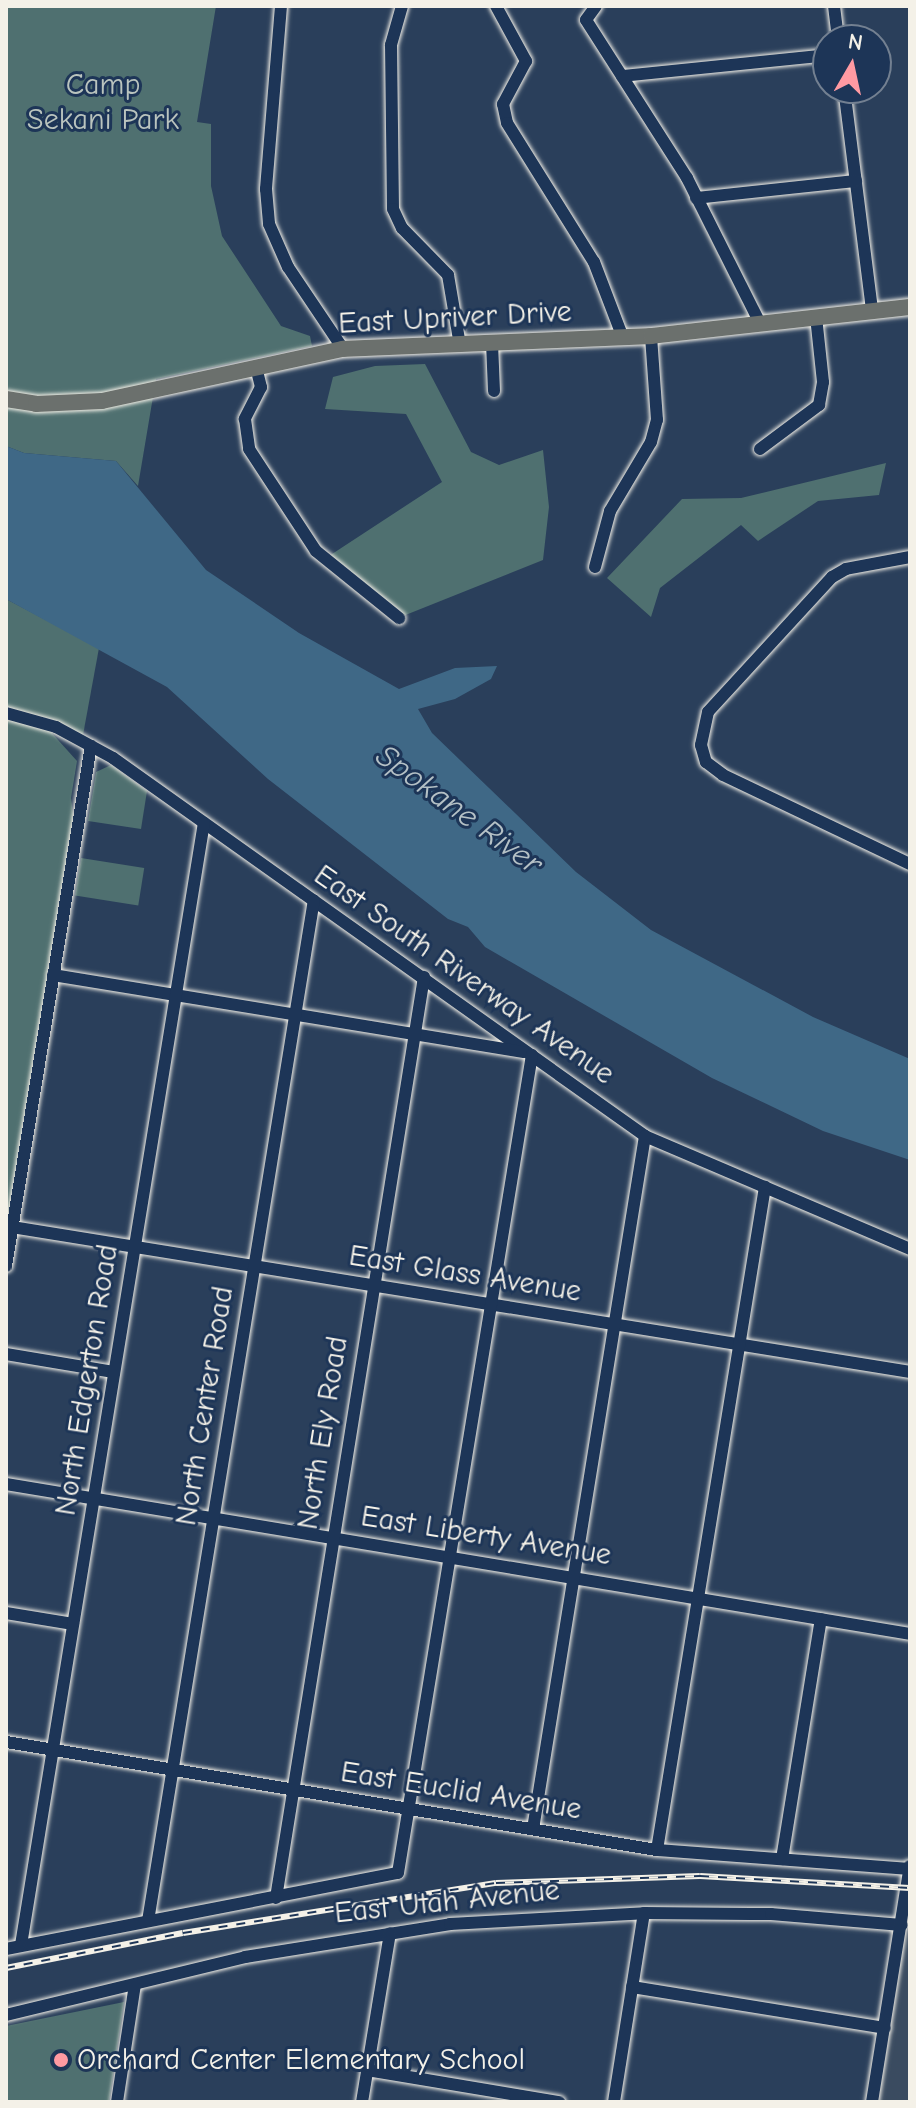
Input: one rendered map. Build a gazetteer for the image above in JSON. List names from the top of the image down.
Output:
{
  "streets": {
    "main road": ["East Upriver Drive"],
    "street": [
      "East South Riverway Avenue",
      "East Glass Avenue",
      "North Edgerton Road",
      "North Center Road",
      "North Ely Road",
      "East Liberty Avenue",
      "East Euclid Avenue",
      "East Utah Avenue"
    ]
  },
  "crossings": [
    ["East South Riverway Avenue", "North Edgerton Road"],
    ["East South Riverway Avenue", "North Center Road"],
    ["East South Riverway Avenue", "North Ely Road"],
    ["East Glass Avenue", "North Edgerton Road"],
    ["East Glass Avenue", "North Center Road"],
    ["East Glass Avenue", "North Ely Road"],
    ["North Edgerton Road", "East Liberty Avenue"],
    ["North Edgerton Road", "East Euclid Avenue"],
    ["North Center Road", "East Liberty Avenue"],
    ["North Center Road", "East Euclid Avenue"],
    ["North Ely Road", "East Liberty Avenue"],
    ["North Ely Road", "East Euclid Avenue"]
  ],
  "water": ["Spokane River"],
  "parks": ["Camp Sekani Park"],
  "places": ["Orchard Center Elementary School"],
  "north": "top"
}
